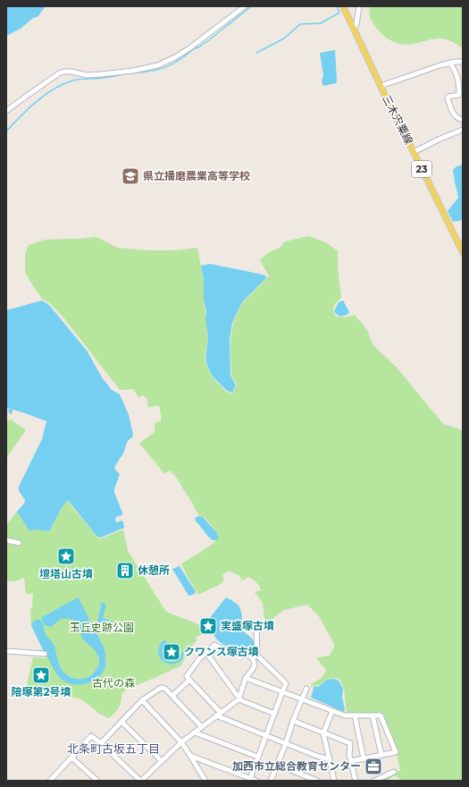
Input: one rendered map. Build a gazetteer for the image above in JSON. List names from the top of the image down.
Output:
{
  "streets": {
    "main road": ["三木宍粟線", "23"]
  },
  "districts": ["北条町古坂五丁目"],
  "parks": ["玉丘史跡公園", "古代の森"],
  "places": {
    "school or university": ["県立播磨農業高等学校"],
    "place": [
      "壇塔山古墳",
      "実盛塚古墳",
      "クワンス塚古墳",
      "陪塚第2号墳"
    ],
    "building": ["休憩所"],
    "office": ["加西市立総合教育センター"]
  }
}
